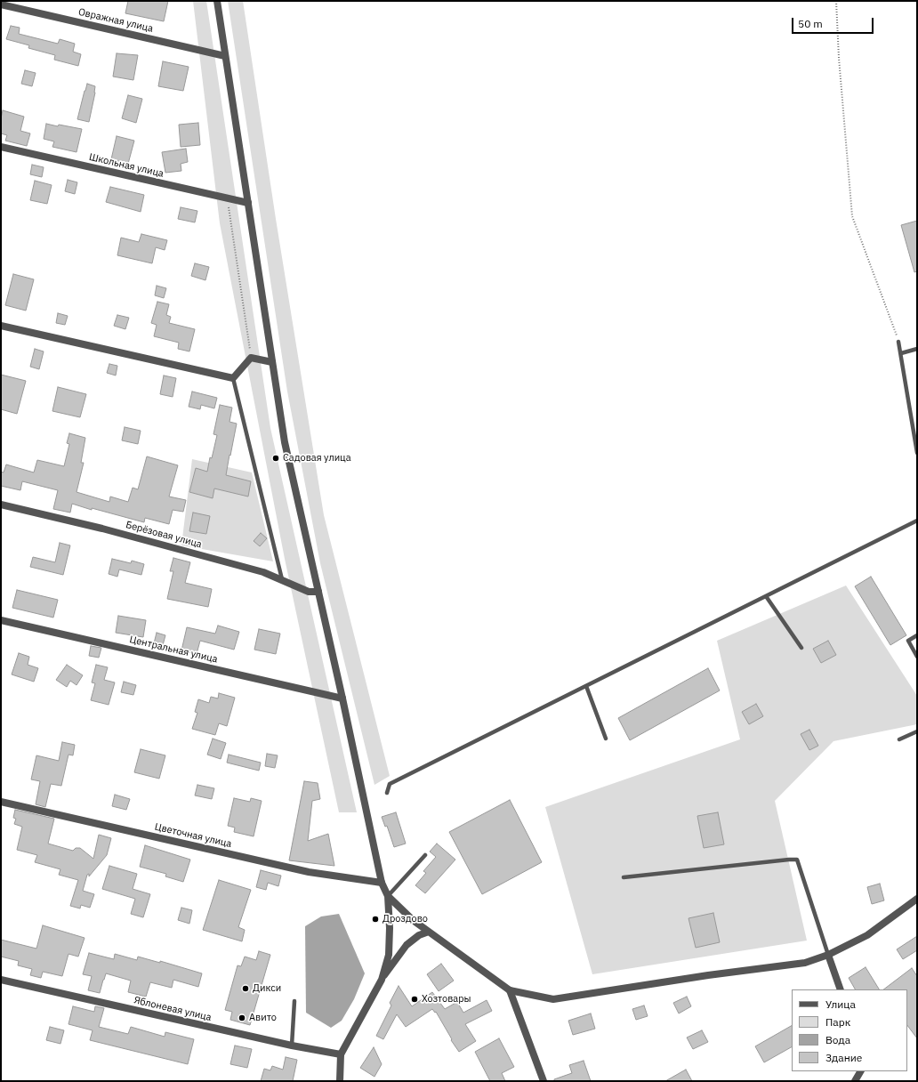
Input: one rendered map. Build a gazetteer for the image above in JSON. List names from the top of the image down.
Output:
{
  "streets": {
    "street": [
      "Овражная улица",
      "Школьная улица",
      "Берёзовая улица",
      "Центральная улица",
      "Цветочная улица",
      "Яблоневая улица"
    ]
  },
  "places": [
    "Садовая улица",
    "Дроздово",
    "Дикси",
    "Хозтовары",
    "Авито"
  ],
  "legend": [
    "Улица",
    "Парк",
    "Вода",
    "Здание"
  ],
  "scale_bar": "50 m"
}
